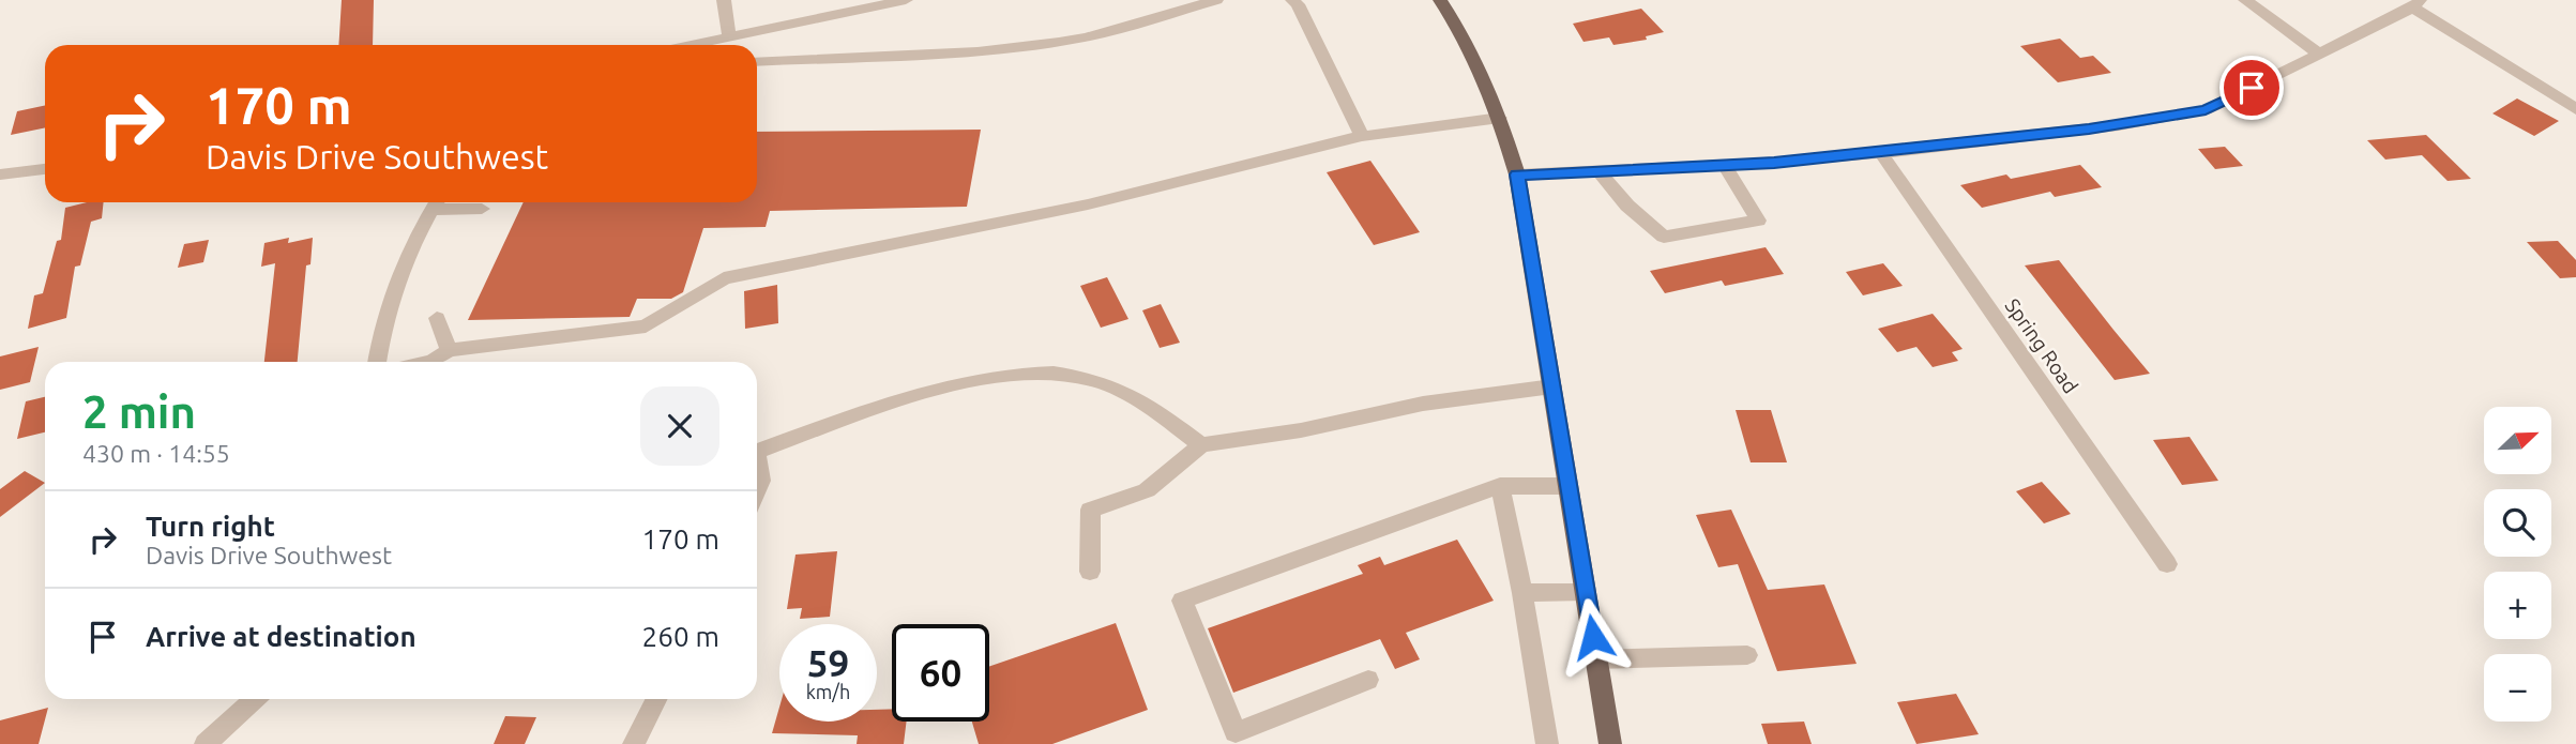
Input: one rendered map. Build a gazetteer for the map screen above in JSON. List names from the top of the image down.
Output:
{
  "streets": {
    "street": ["Spring Road"]
  },
  "north": "top right",
  "page": {
    "turn": ["170 m", "Davis Drive Southwest"],
    "heading": ["2 min", "430 m · 14:55"],
    "map_buttons": ["+", "−"],
    "list": [
      {
        "name": "Turn right",
        "note": "Davis Drive Southwest",
        "value": "170 m"
      },
      {
        "name": "Arrive at destination",
        "value": "260 m"
      }
    ],
    "speed": "59 km/h",
    "limit": "60"
  }
}
